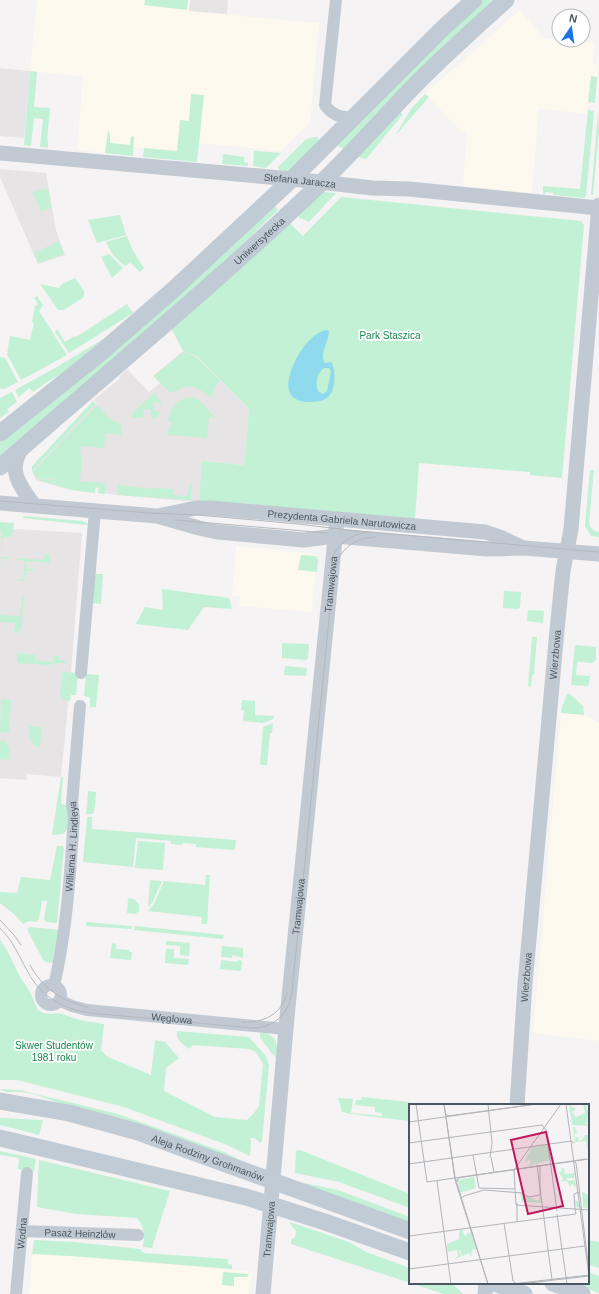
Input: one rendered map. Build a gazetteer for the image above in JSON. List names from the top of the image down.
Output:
{
  "streets": {
    "main road": ["Uniwersytecka", "Aleja Rodziny Grohmanów"],
    "street": [
      "Stefana Jaracza",
      "Prezydenta Gabriela Narutowicza",
      "Tramwajowa",
      "Wierzbowa",
      "Williama H. Lindleya",
      "Węglowa",
      "Pasaż Heinzlów",
      "Wodna"
    ]
  },
  "crossings": [
    ["Stefana Jaracza", "Uniwersytecka"],
    ["Stefana Jaracza", "Wierzbowa"],
    ["Prezydenta Gabriela Narutowicza", "Tramwajowa"],
    ["Prezydenta Gabriela Narutowicza", "Wierzbowa"],
    ["Tramwajowa", "Węglowa"],
    ["Williama H. Lindleya", "Węglowa"],
    ["Pasaż Heinzlów", "Wodna"]
  ],
  "parks": ["Park Staszica", "Skwer Studentów 1981 roku"],
  "north": "top"
}
